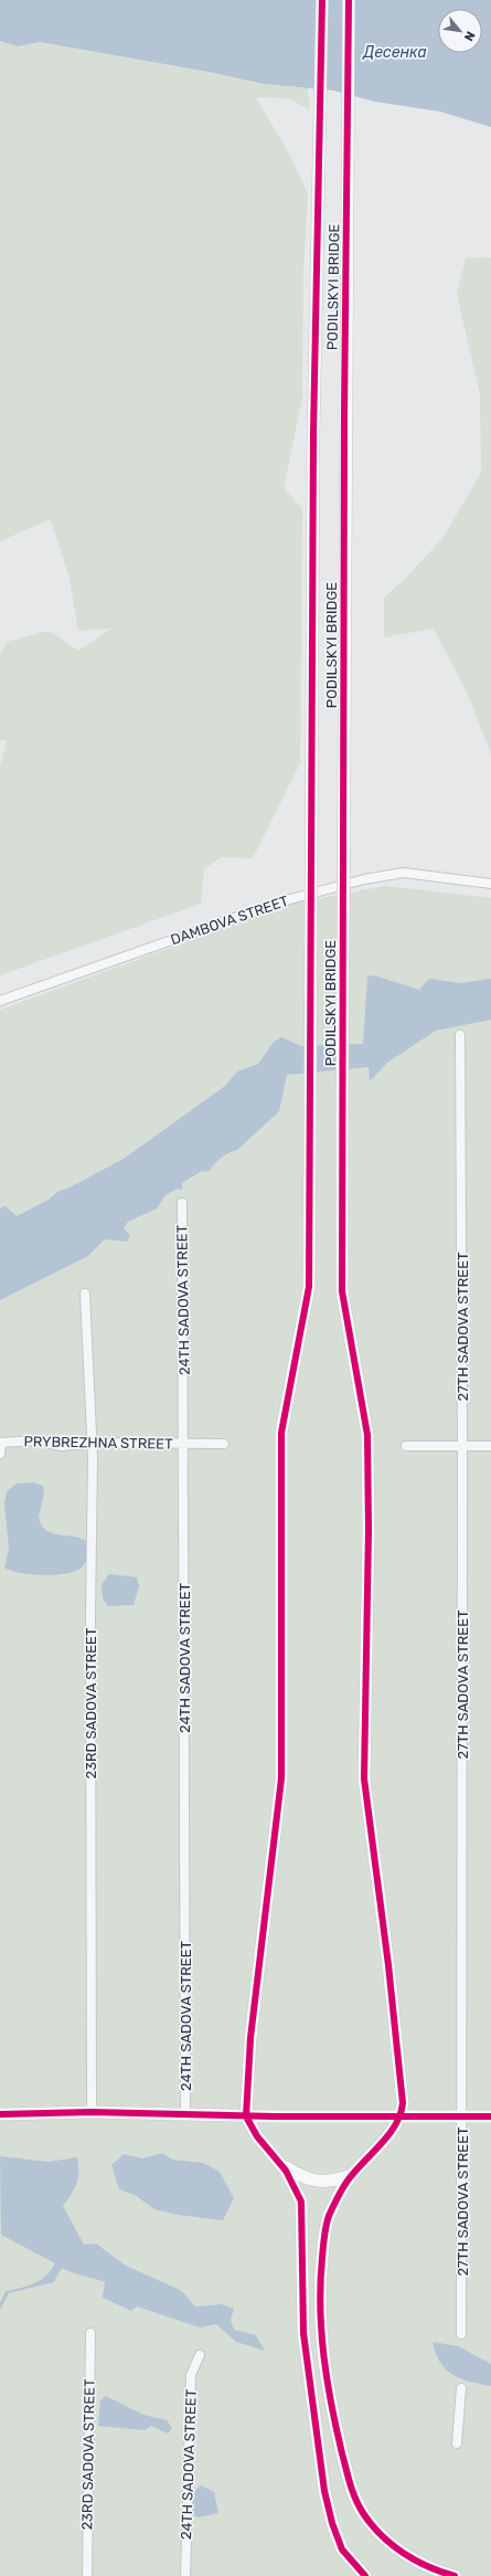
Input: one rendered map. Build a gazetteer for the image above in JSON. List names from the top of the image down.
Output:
{
  "streets": {
    "main road": ["PODILSKYI BRIDGE"],
    "street": [
      "DAMBOVA STREET",
      "24TH SADOVA STREET",
      "27TH SADOVA STREET",
      "PRYBREZHNA STREET",
      "23RD SADOVA STREET"
    ]
  },
  "crossings": [
    ["24TH SADOVA STREET", "PRYBREZHNA STREET"],
    ["PRYBREZHNA STREET", "23RD SADOVA STREET"]
  ],
  "water": ["Десенка"],
  "north": "bottom right"
}
